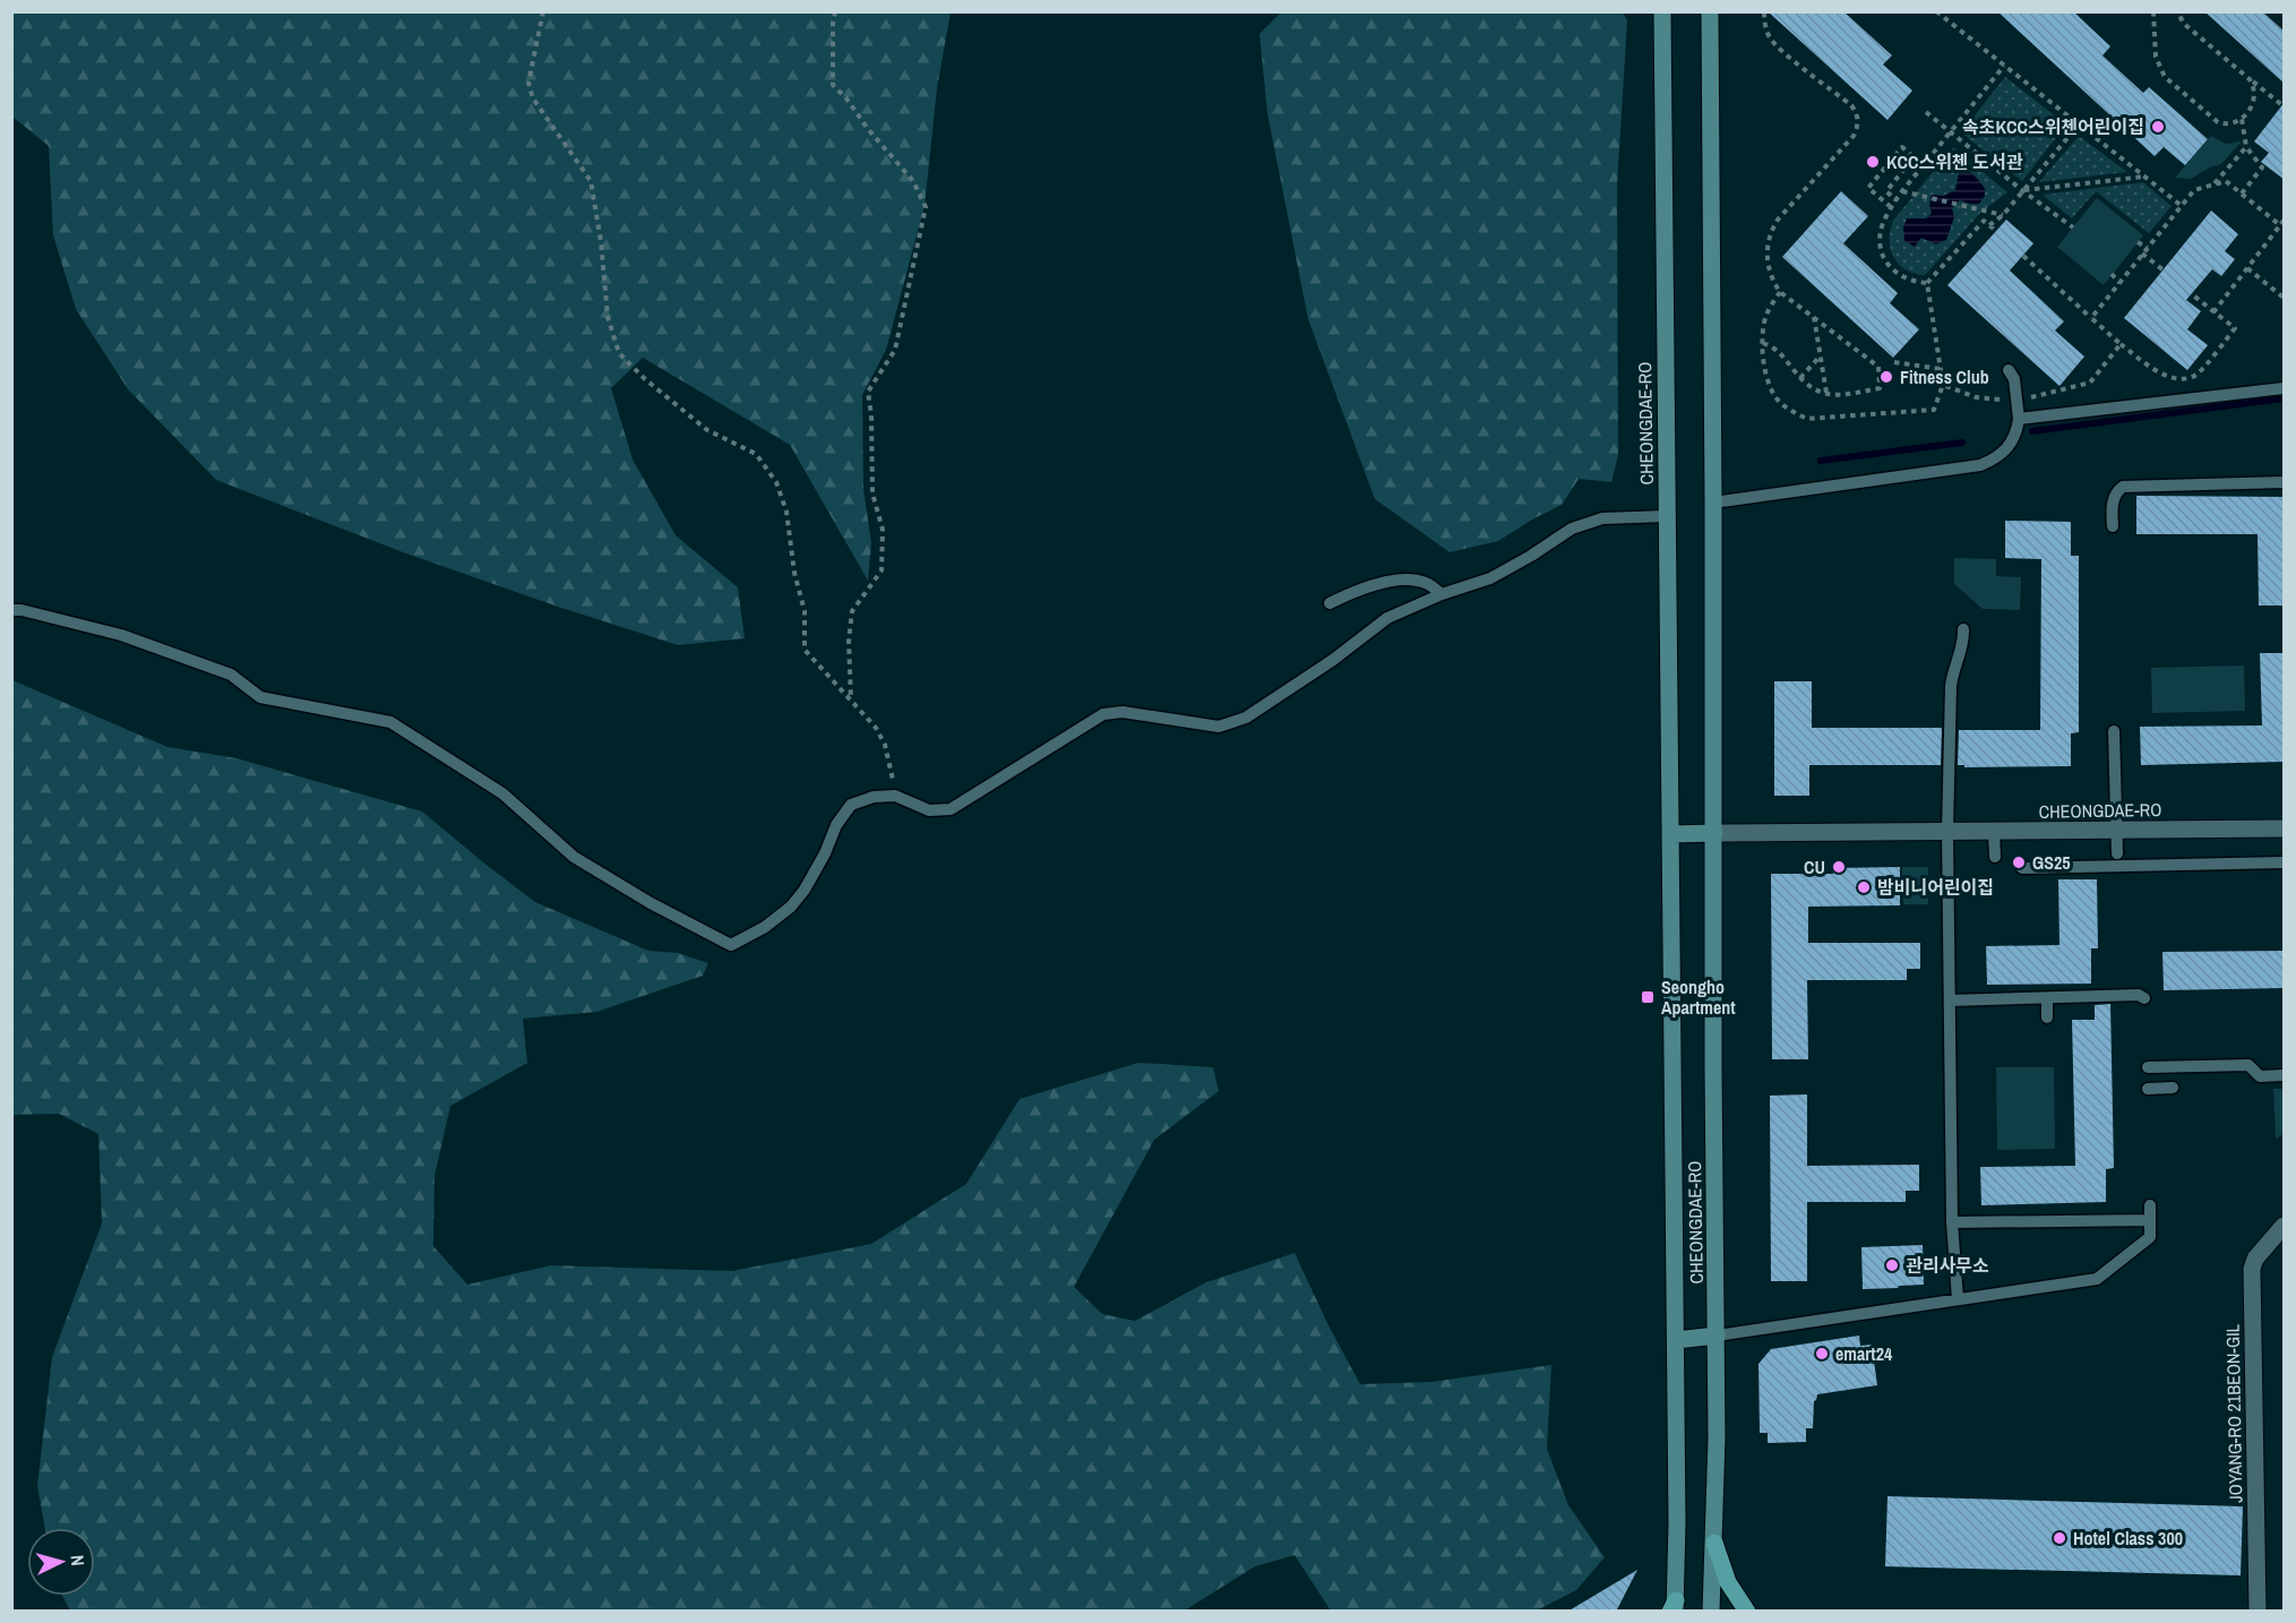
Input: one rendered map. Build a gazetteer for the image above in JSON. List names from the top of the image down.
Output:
{
  "streets": {
    "street": ["CHEONGDAE-RO", "JOYANG-RO 21BEON-GIL"]
  },
  "places": {
    "other": [
      "속초KCC스위첸어린이집",
      "KCC스위첸 도서관",
      "Fitness Club",
      "GS25",
      "CU",
      "밤비니어린이집",
      "관리사무소",
      "emart24",
      "Hotel Class 300"
    ],
    "transit": ["Seongho Apartment"]
  },
  "north": "right"
}
